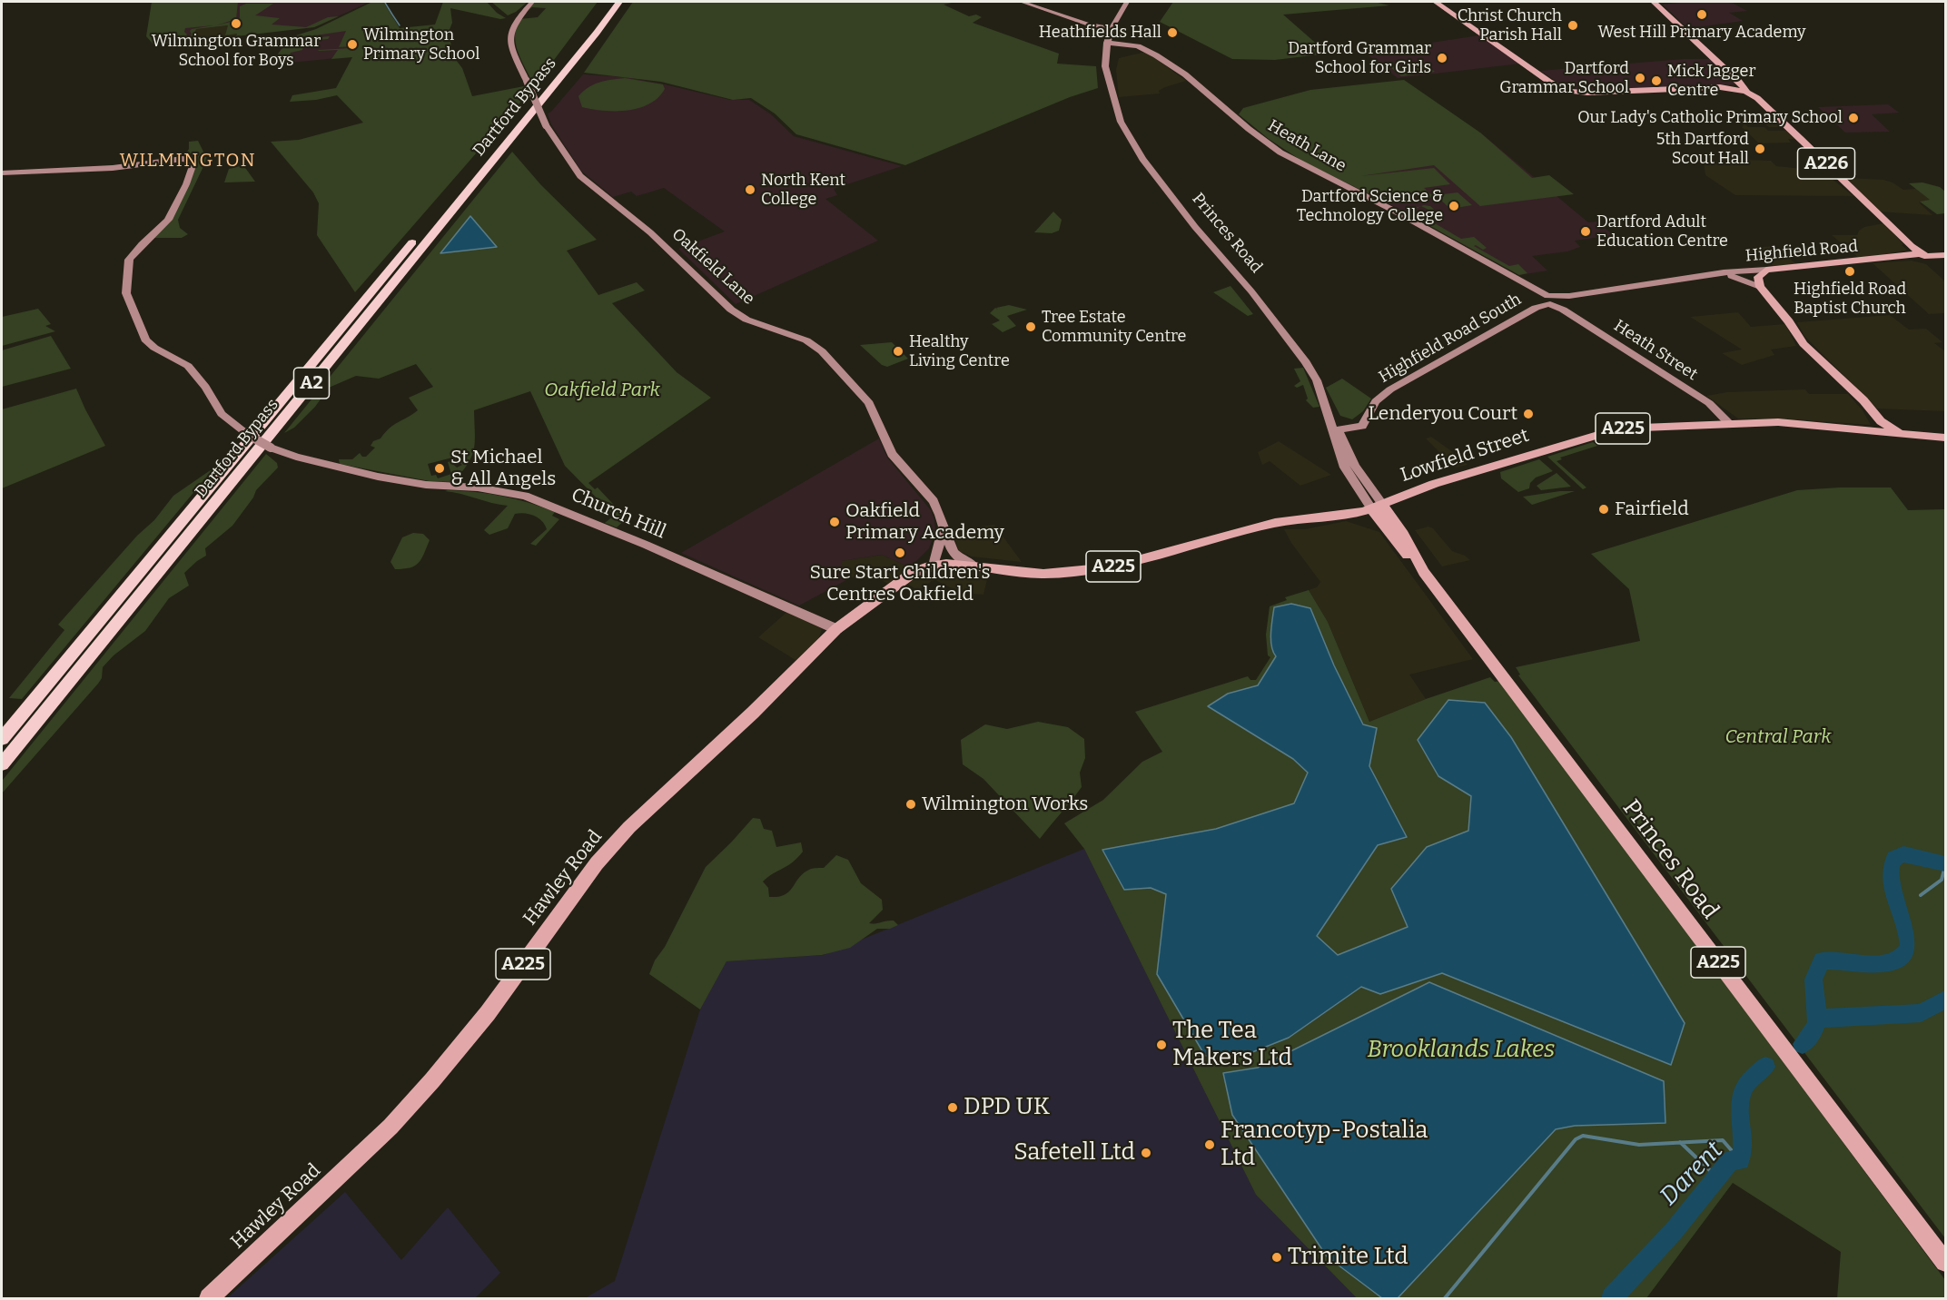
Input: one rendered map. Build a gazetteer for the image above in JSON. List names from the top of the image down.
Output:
{
  "streets": {
    "highway": ["Dartford Bypass", "A2"],
    "main road": [
      "A226",
      "Princes Road",
      "Highfield Road",
      "A225",
      "Lowfield Street",
      "Hawley Road"
    ],
    "street": [
      "Heath Lane",
      "Oakfield Lane",
      "Highfield Road South",
      "Heath Street",
      "Church Hill"
    ]
  },
  "crossings": [
    ["Heath Lane", "Princes Road"],
    ["Heath Lane", "Highfield Road"],
    ["Heath Lane", "Highfield Road South"],
    ["Heath Lane", "Heath Street"],
    ["A226", "Highfield Road"],
    ["Princes Road", "Highfield Road South"],
    ["Princes Road", "Lowfield Street"],
    ["Highfield Road", "Highfield Road South"],
    ["Highfield Road", "Heath Street"],
    ["Oakfield Lane", "Hawley Road"],
    ["Highfield Road South", "Heath Street"],
    ["Heath Street", "Lowfield Street"],
    ["Lowfield Street", "Hawley Road"],
    ["Church Hill", "Hawley Road"]
  ],
  "districts": ["WILMINGTON"],
  "water": ["Darent"],
  "parks": ["Oakfield Park", "Central Park", "Brooklands Lakes"],
  "places": [
    "West Hill Primary Academy",
    "Wilmington Grammar School for Boys",
    "Christ Church Parish Hall",
    "Heathfields Hall",
    "Wilmington Primary School",
    "Dartford Grammar School for Girls",
    "Dartford Grammar School",
    "Mick Jagger Centre",
    "Our Lady's Catholic Primary School",
    "5th Dartford Scout Hall",
    "North Kent College",
    "Dartford Science & Technology College",
    "Dartford Adult Education Centre",
    "Highfield Road Baptist Church",
    "Tree Estate Community Centre",
    "Healthy Living Centre",
    "Lenderyou Court",
    "St Michael & All Angels",
    "Fairfield",
    "Oakfield Primary Academy",
    "Sure Start Children's Centres Oakfield",
    "Wilmington Works",
    "The Tea Makers Ltd",
    "DPD UK",
    "Francotyp-Postalia Ltd",
    "Safetell Ltd",
    "Trimite Ltd"
  ]
}
